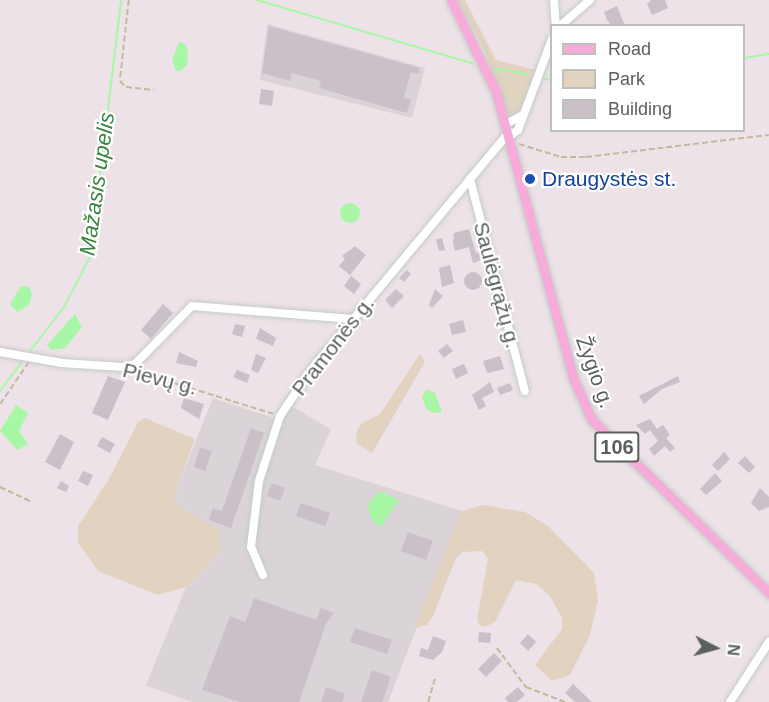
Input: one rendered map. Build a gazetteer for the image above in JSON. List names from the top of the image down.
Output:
{
  "streets": {
    "main road": ["Žygio g.", "106"],
    "street": ["Saulėgrąžų g.", "Pramonės g.", "Pievų g."]
  },
  "crossings": [
    ["Saulėgrąžų g.", "Pramonės g."],
    ["Pramonės g.", "Žygio g."],
    ["Pramonės g.", "Pievų g."],
    ["Pramonės g.", "106"],
    ["Žygio g.", "106"]
  ],
  "water": ["Mažasis upelis"],
  "places": ["Draugystės st."],
  "legend": ["Road", "Park", "Building"],
  "north": "right"
}
